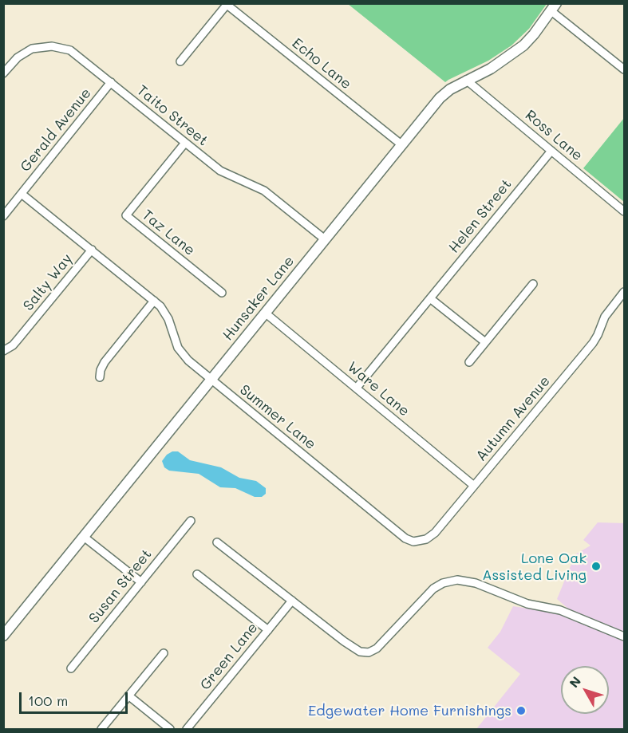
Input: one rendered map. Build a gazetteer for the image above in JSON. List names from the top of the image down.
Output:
{
  "streets": {
    "street": [
      "Echo Lane",
      "Taito Street",
      "Gerald Avenue",
      "Ross Lane",
      "Helen Street",
      "Taz Lane",
      "Salty Way",
      "Hunsaker Lane",
      "Ware Lane",
      "Summer Lane",
      "Autumn Avenue",
      "Susan Street",
      "Green Lane"
    ]
  },
  "crossings": [
    ["Echo Lane", "Hunsaker Lane"],
    ["Taito Street", "Gerald Avenue"],
    ["Taito Street", "Taz Lane"],
    ["Taito Street", "Hunsaker Lane"],
    ["Gerald Avenue", "Summer Lane"],
    ["Ross Lane", "Helen Street"],
    ["Ross Lane", "Hunsaker Lane"],
    ["Helen Street", "Ware Lane"],
    ["Salty Way", "Summer Lane"],
    ["Hunsaker Lane", "Ware Lane"],
    ["Hunsaker Lane", "Summer Lane"],
    ["Ware Lane", "Autumn Avenue"],
    ["Summer Lane", "Autumn Avenue"]
  ],
  "places": ["Lone Oak Assisted Living", "Edgewater Home Furnishings"],
  "scale_bar": "100 m",
  "north": "top left"
}
